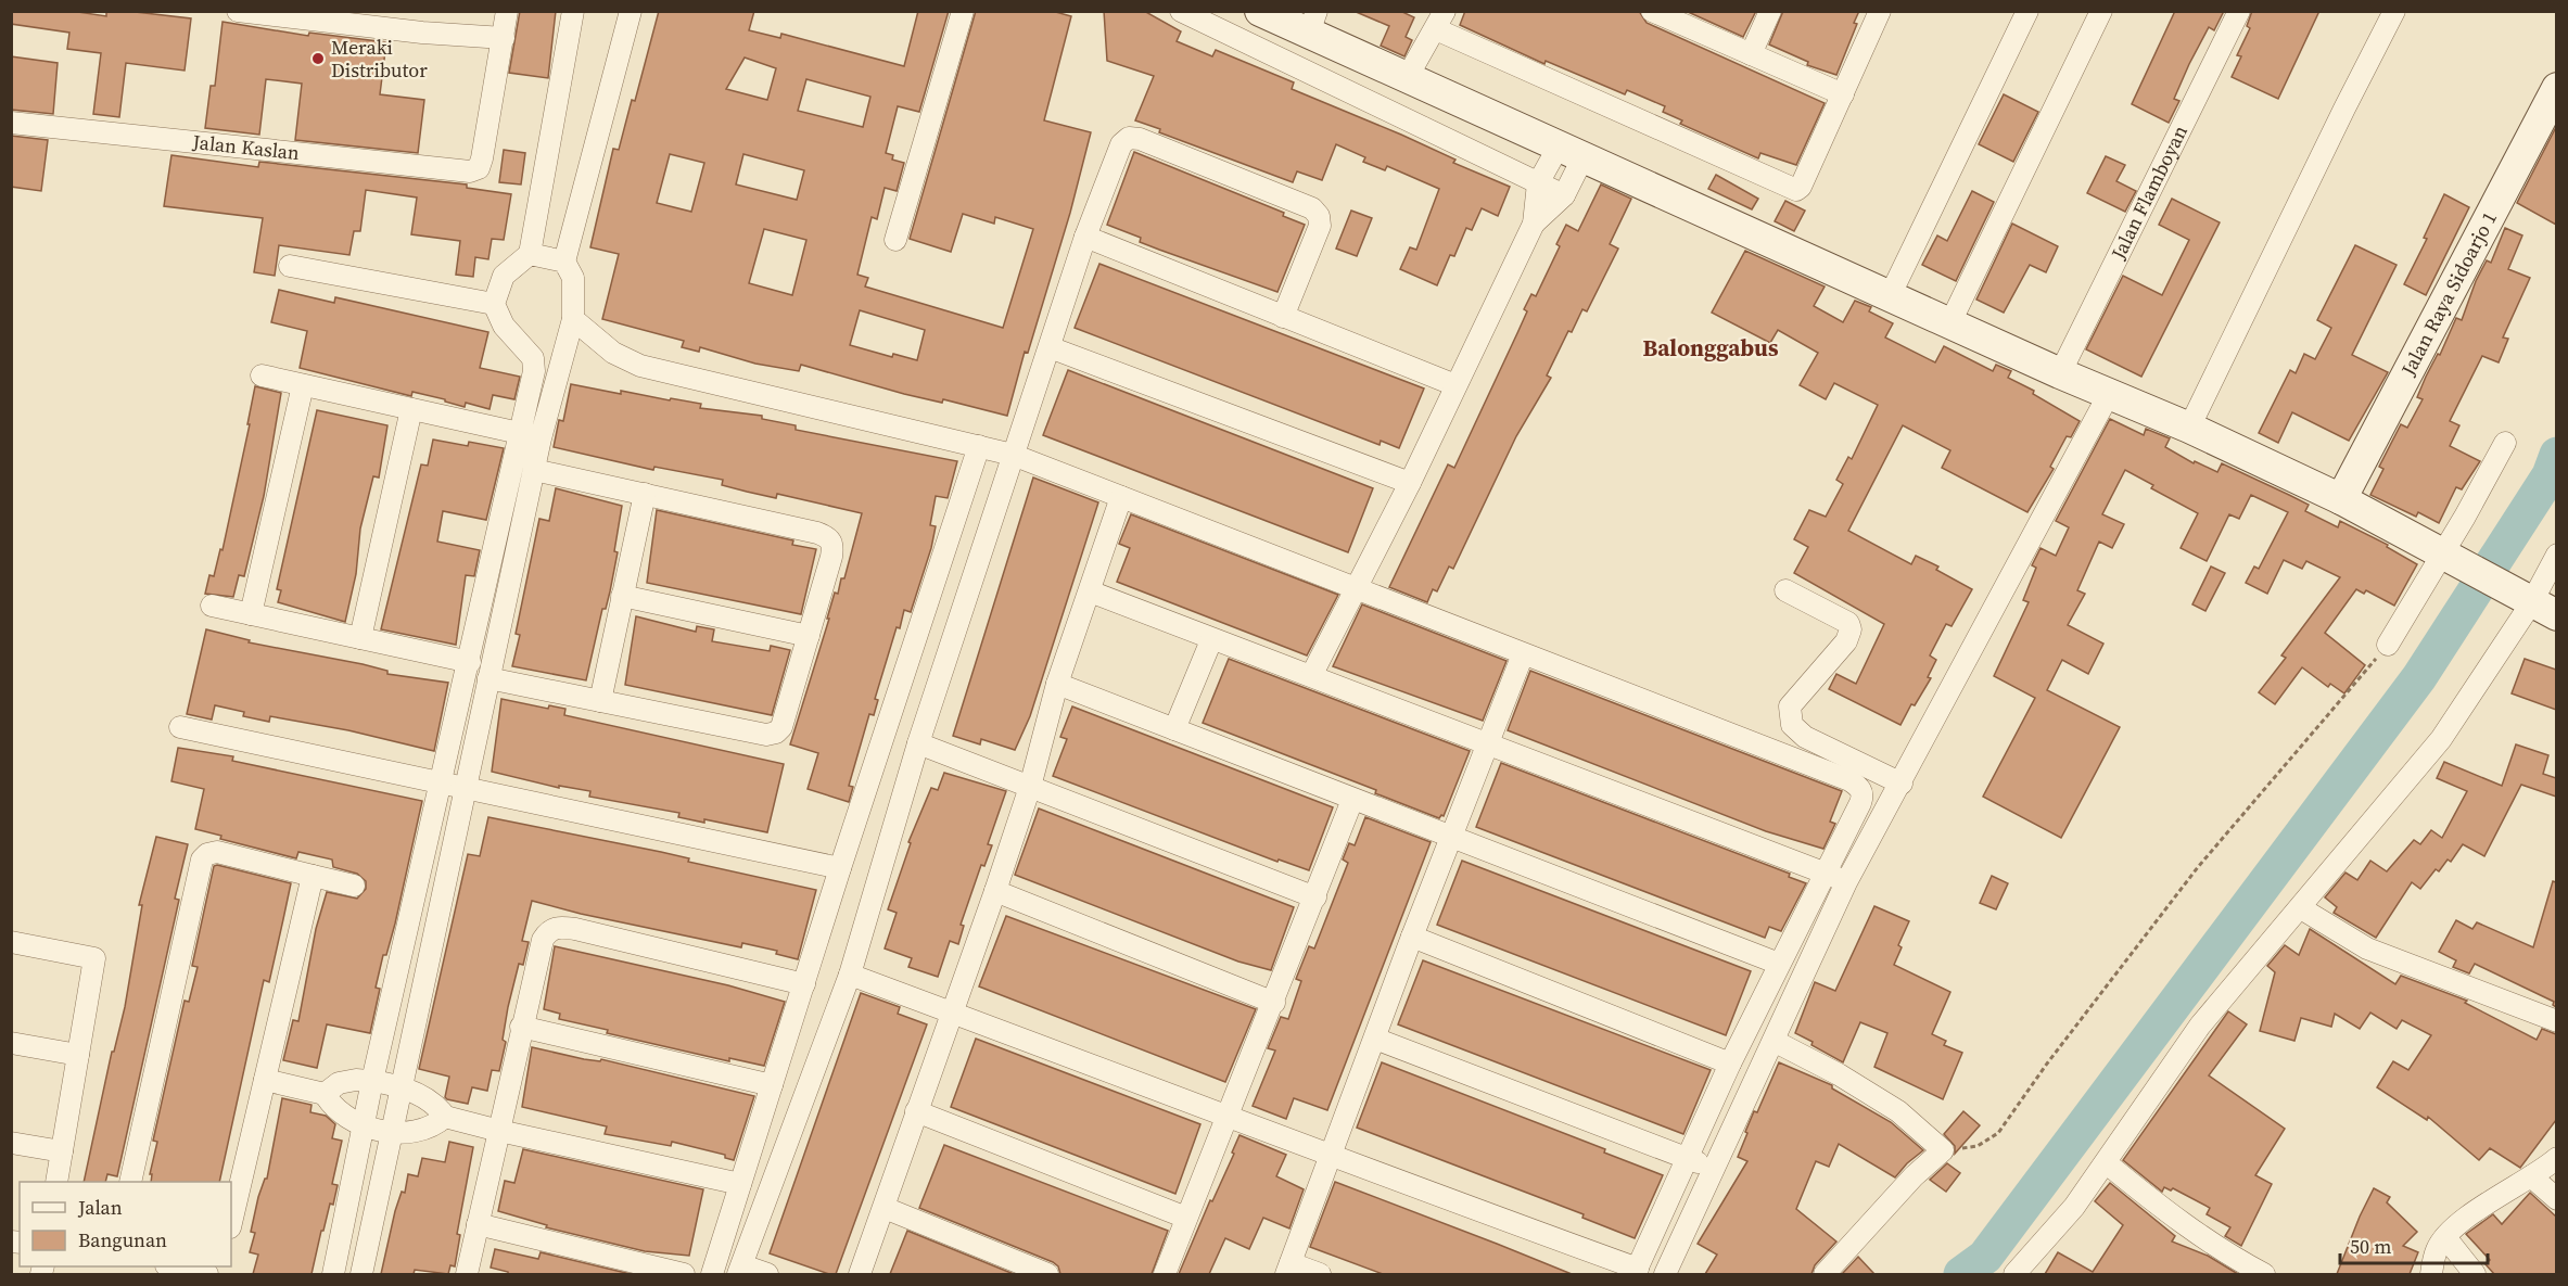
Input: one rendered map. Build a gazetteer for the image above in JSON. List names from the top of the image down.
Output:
{
  "streets": {
    "street": ["Jalan Kaslan", "Jalan Flamboyan", "Jalan Raya Sidoarjo 1"]
  },
  "districts": ["Balonggabus"],
  "places": ["Meraki Distributor"],
  "legend": ["Jalan", "Bangunan"],
  "scale_bar": "50 m"
}
